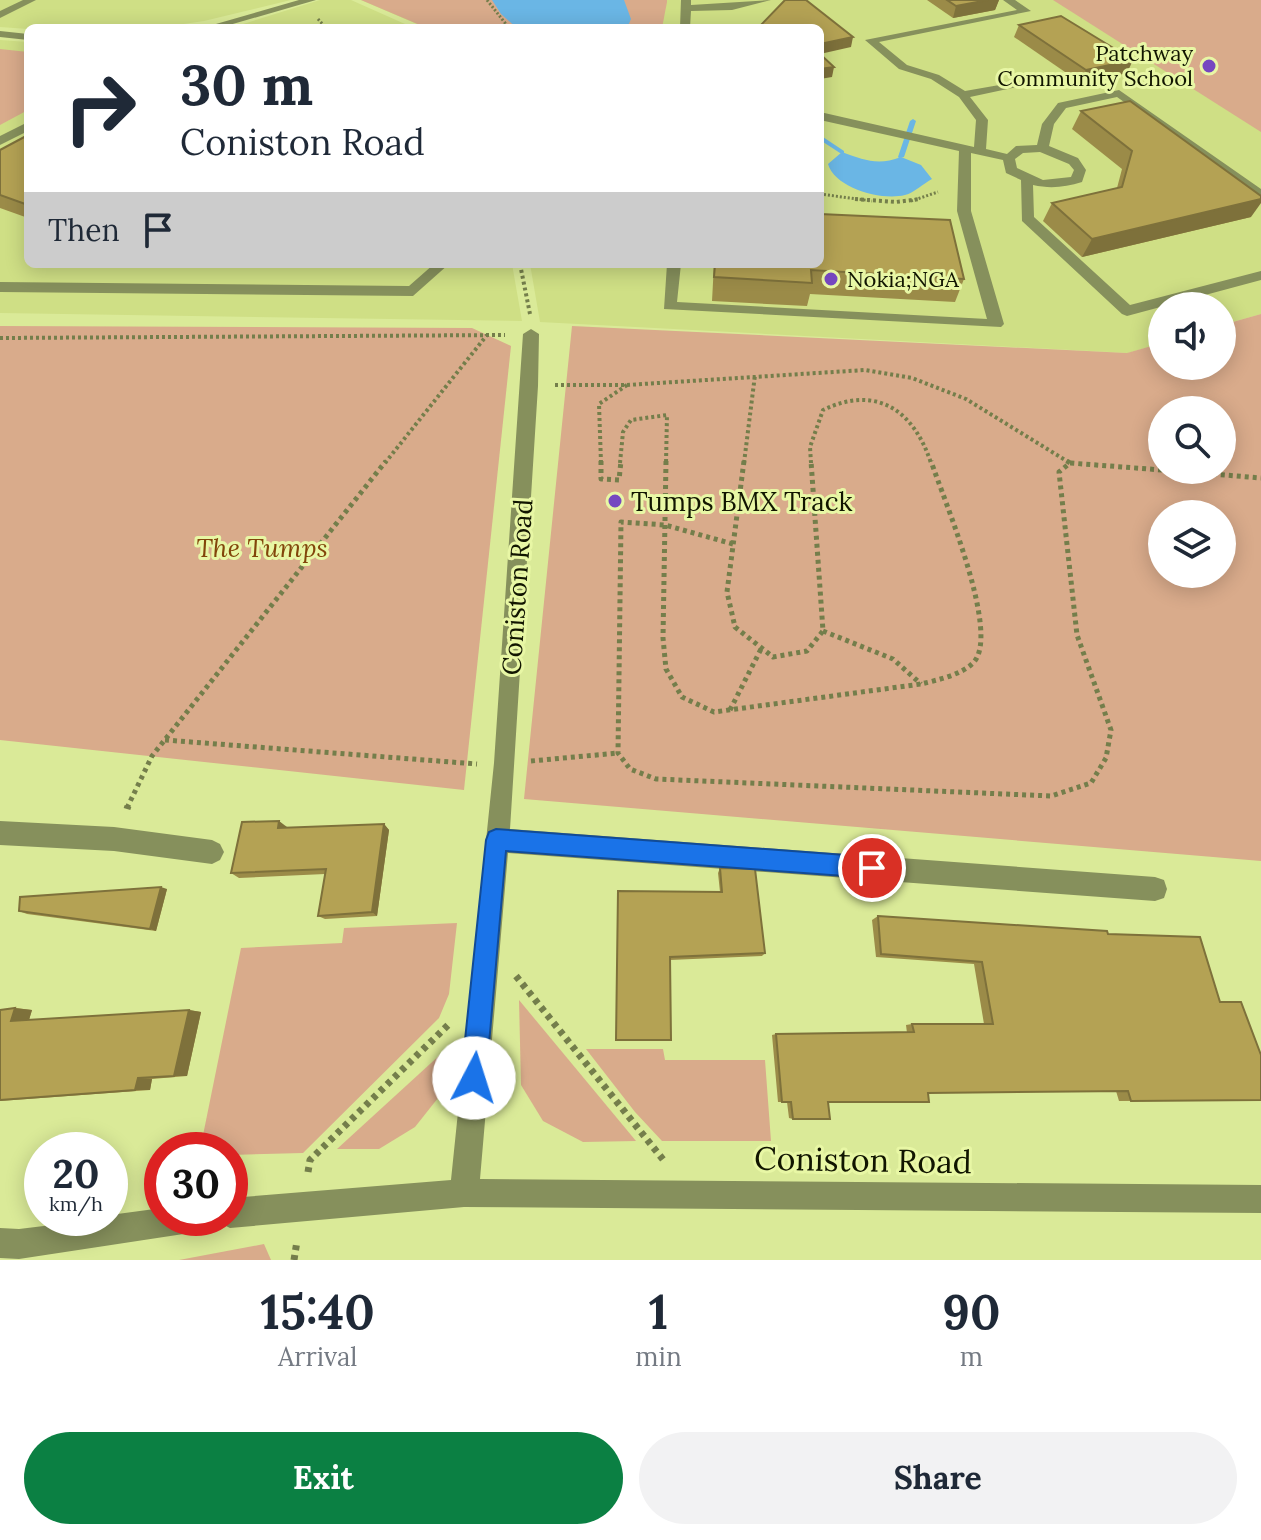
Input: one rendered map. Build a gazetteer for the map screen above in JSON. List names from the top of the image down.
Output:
{
  "streets": {
    "street": ["Coniston Road"]
  },
  "parks": ["The Tumps"],
  "places": ["Patchway Community School", "Nokia;NGA", "Tumps BMX Track"],
  "page": {
    "turn": ["30 m", "Coniston Road"],
    "then": "Then",
    "speed": "20 km/h",
    "limit": "30",
    "eta": [
      "15:40",
      "Arrival",
      "1",
      "min",
      "90",
      "m"
    ],
    "buttons": ["Exit", "Share"]
  }
}
